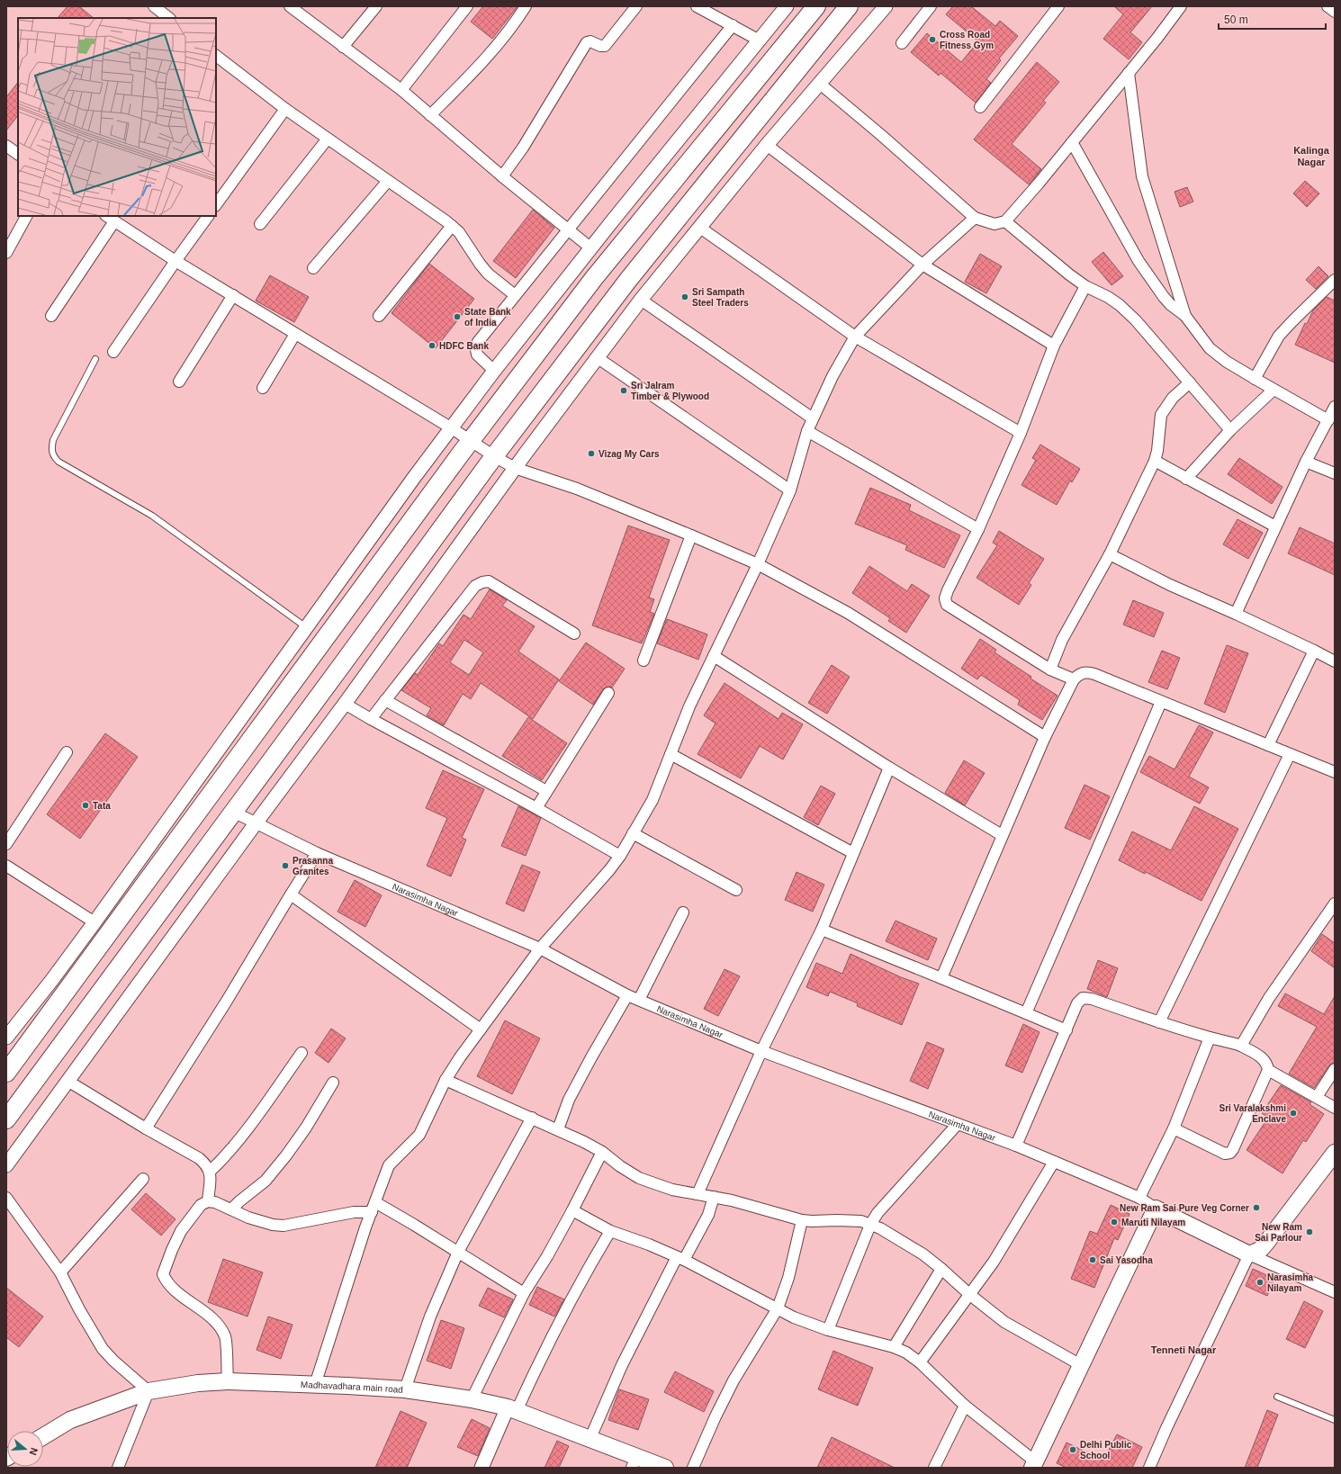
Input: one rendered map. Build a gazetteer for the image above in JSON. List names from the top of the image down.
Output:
{
  "streets": {
    "main road": ["Madhavadhara main road"],
    "street": ["Narasimha Nagar"]
  },
  "districts": ["Kalinga Nagar", "Tenneti Nagar"],
  "places": [
    "Cross Road Fitness Gym",
    "Sri Sampath Steel Traders",
    "State Bank of India",
    "HDFC Bank",
    "Sri Jalram Timber & Plywood",
    "Vizag My Cars",
    "Tata",
    "Prasanna Granites",
    "Sri Varalakshmi Enclave",
    "New Ram Sai Pure Veg Corner",
    "Maruti Nilayam",
    "New Ram Sai Parlour",
    "Sai Yasodha",
    "Narasimha Nilayam",
    "Delhi Public School"
  ],
  "scale_bar": "50 m",
  "north": "right"
}
